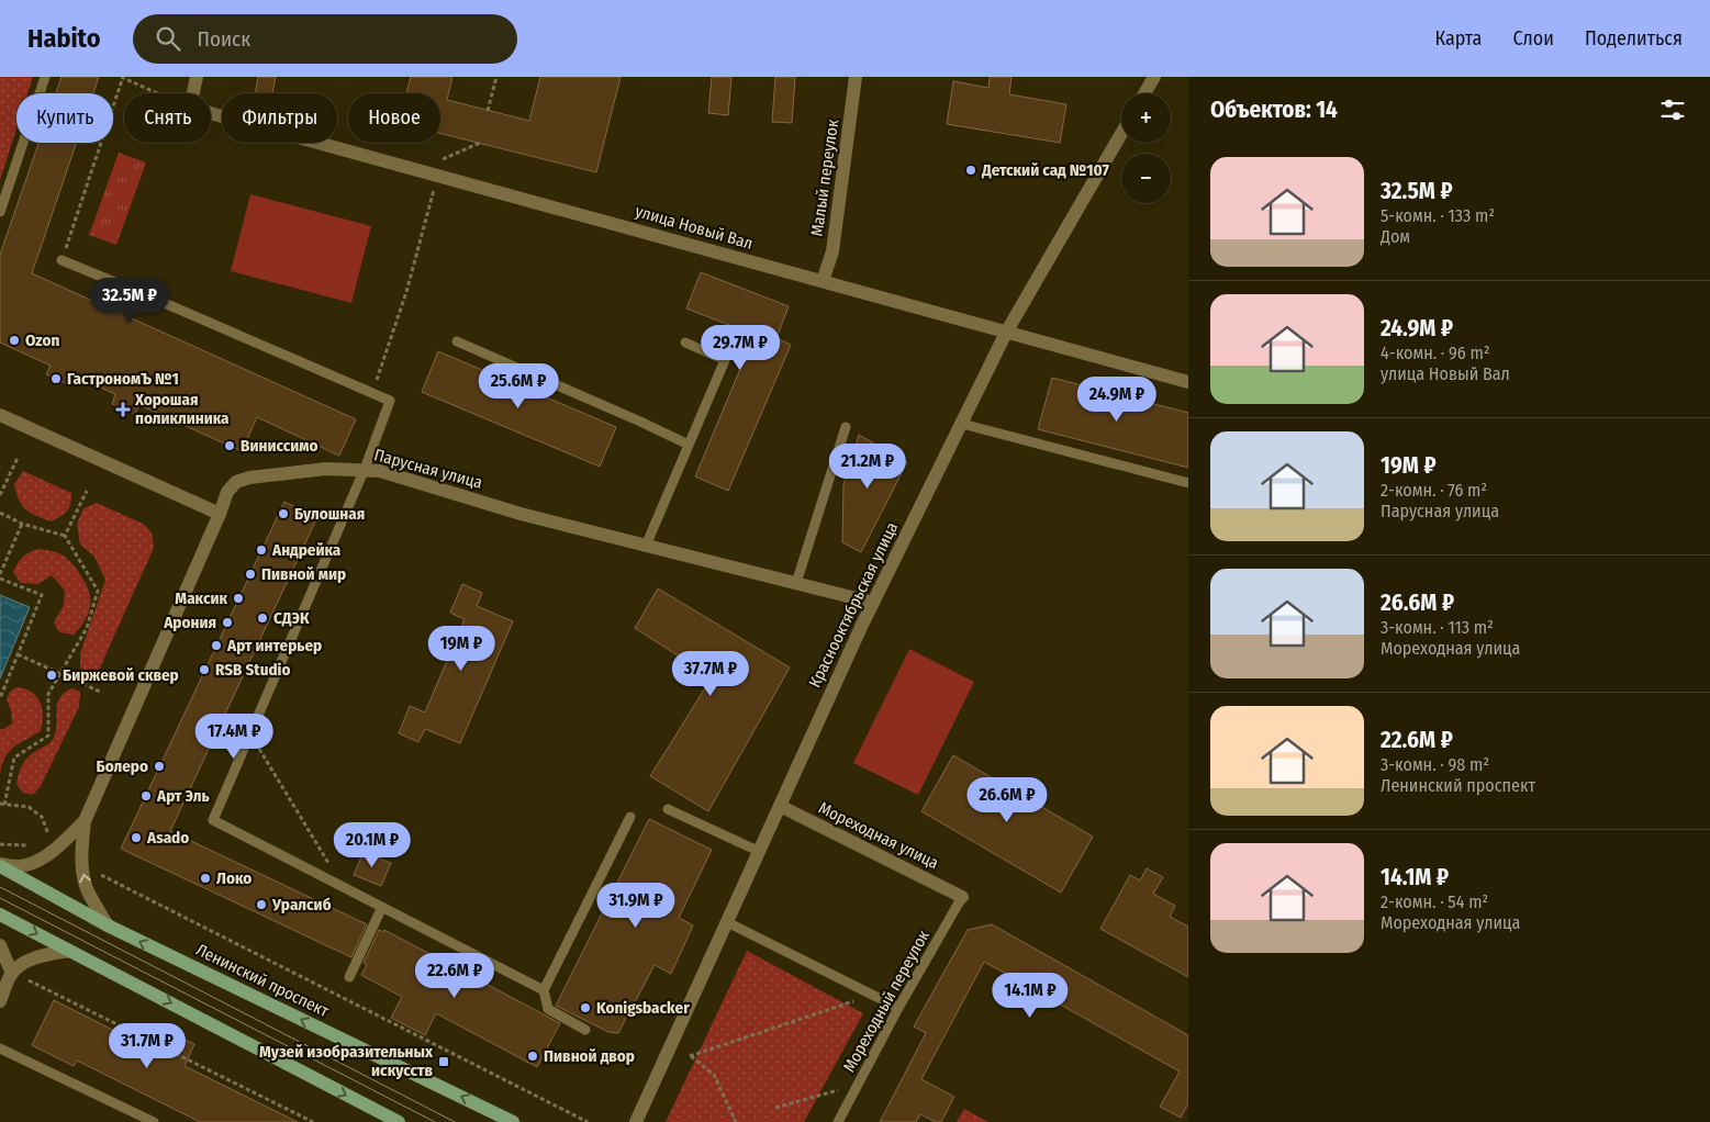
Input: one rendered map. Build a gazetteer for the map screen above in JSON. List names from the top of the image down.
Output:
{
  "streets": {
    "main road": ["Ленинский проспект"],
    "street": [
      "Малый переулок",
      "улица Новый Вал",
      "Парусная улица",
      "Краснооктябрьская улица",
      "Мореходная улица"
    ],
    "lane": ["Мореходный переулок"]
  },
  "crossings": [
    ["Малый переулок", "улица Новый Вал"],
    ["улица Новый Вал", "Краснооктябрьская улица"],
    ["Парусная улица", "Краснооктябрьская улица"],
    ["Краснооктябрьская улица", "Мореходная улица"],
    ["Мореходная улица", "Мореходный переулок"]
  ],
  "places": {
    "other": [
      "Детский сад №107",
      "Ozon",
      "ГастрономЪ №1",
      "Виниссимо",
      "Булошная",
      "Андрейка",
      "Пивной мир",
      "Максик",
      "СДЭК",
      "Арония",
      "Арт интерьер",
      "RSB Studio",
      "Биржевой сквер",
      "Болеро",
      "Арт Эль",
      "Asado",
      "Локо",
      "Уралсиб",
      "Konigsbacker",
      "Пивной двор"
    ],
    "health": ["Хорошая поликлиника"],
    "transit": ["Музей изобразительных искусств"]
  },
  "page": {
    "header": "Habito",
    "search": "Поиск",
    "nav": ["Карта", "Слои", "Поделиться"],
    "heading": "Объектов: 14",
    "map_buttons": ["+", "−"],
    "chip": [
      "Купить",
      "Снять",
      "Фильтры",
      "Новое"
    ],
    "list": [
      {
        "name": "32.5M ₽",
        "note": "5-комн. · 133 m² · Дом"
      },
      {
        "name": "24.9M ₽",
        "note": "4-комн. · 96 m² · улица Новый Вал"
      },
      {
        "name": "19M ₽",
        "note": "2-комн. · 76 m² · Парусная улица"
      },
      {
        "name": "26.6M ₽",
        "note": "3-комн. · 113 m² · Мореходная улица"
      },
      {
        "name": "22.6M ₽",
        "note": "3-комн. · 98 m² · Ленинский проспект"
      },
      {
        "name": "14.1M ₽",
        "note": "2-комн. · 54 m² · Мореходная улица"
      }
    ],
    "price": [
      "32.5M ₽",
      "29.7M ₽",
      "25.6M ₽",
      "24.9M ₽",
      "21.2M ₽",
      "19M ₽",
      "37.7M ₽",
      "17.4M ₽",
      "26.6M ₽",
      "20.1M ₽",
      "31.9M ₽",
      "22.6M ₽",
      "14.1M ₽",
      "31.7M ₽"
    ]
  }
}
